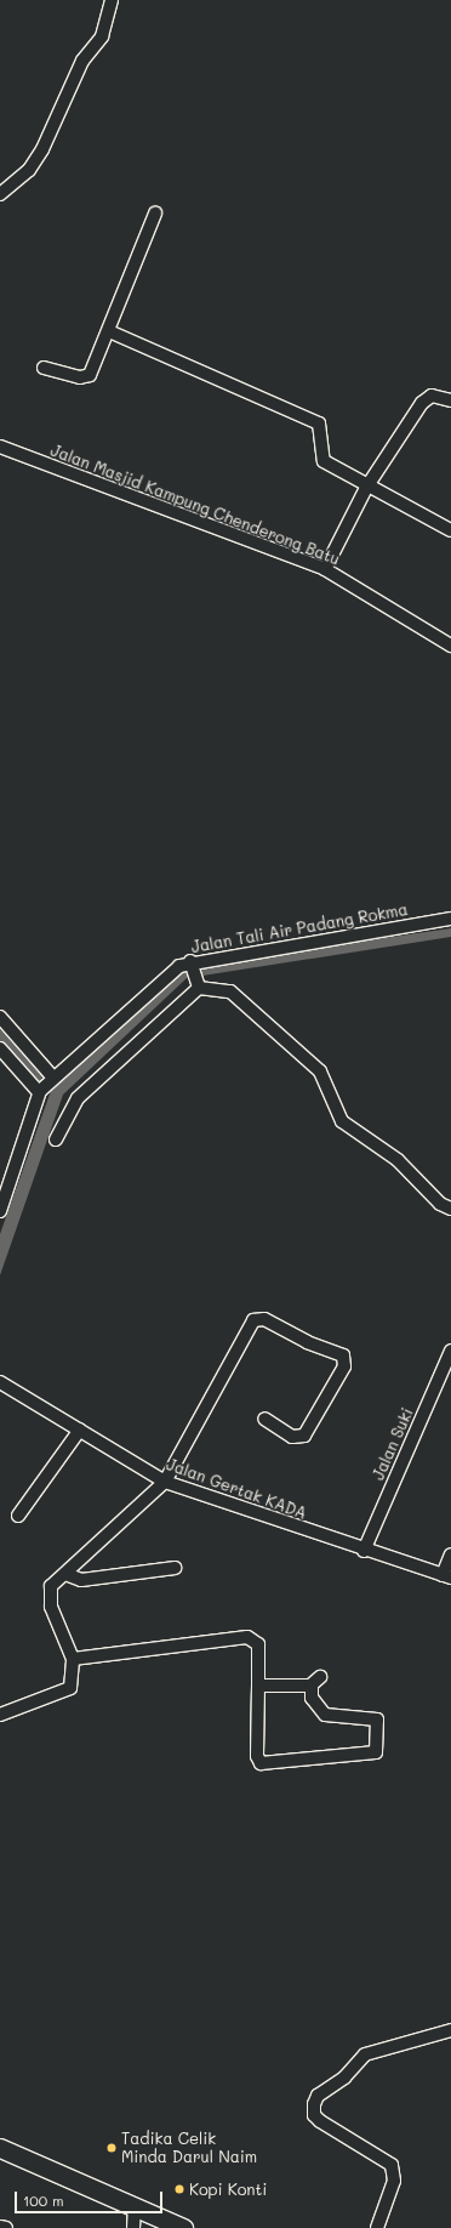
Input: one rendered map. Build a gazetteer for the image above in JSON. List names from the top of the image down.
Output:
{
  "streets": {
    "street": [
      "Jalan Masjid Kampung Chenderong Batu",
      "Jalan Tali Air Padang Rokma",
      "Jalan Suki",
      "Jalan Gertak KADA"
    ]
  },
  "crossings": [
    ["Jalan Suki", "Jalan Gertak KADA"]
  ],
  "places": ["Tadika Celik Minda Darul Naim", "Kopi Konti"],
  "scale_bar": "100 m"
}
